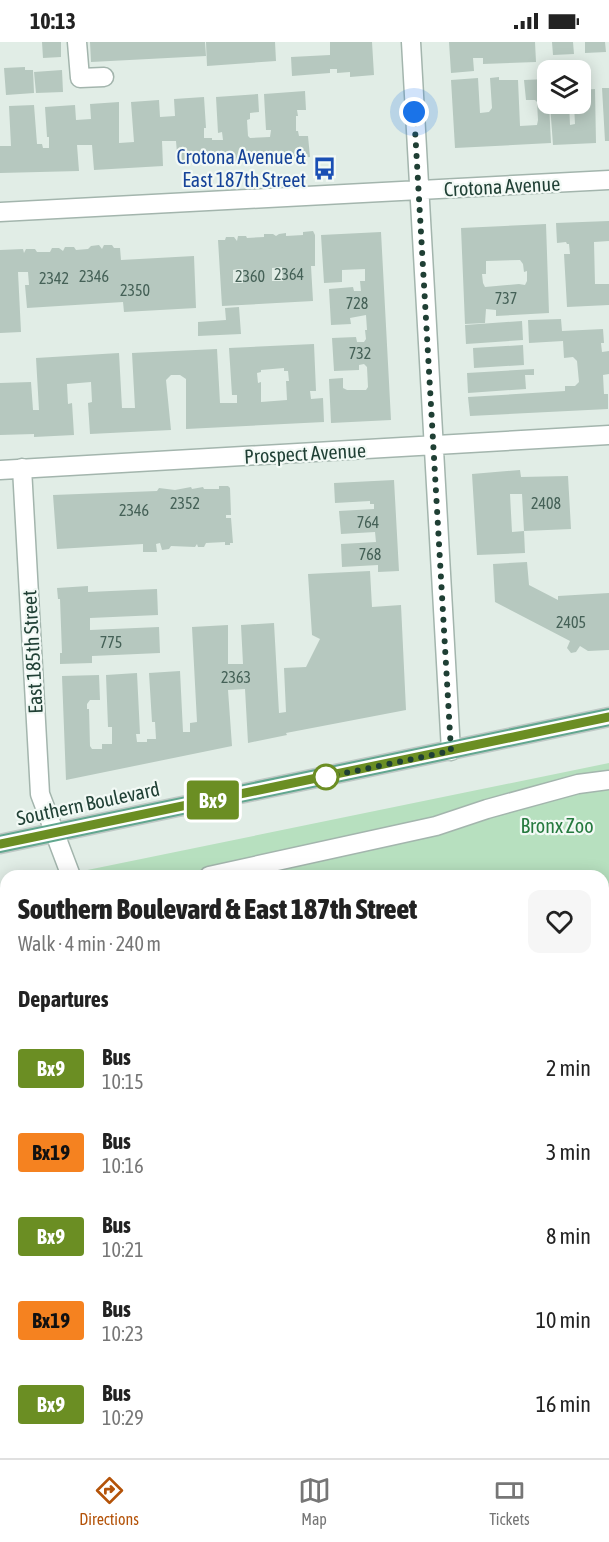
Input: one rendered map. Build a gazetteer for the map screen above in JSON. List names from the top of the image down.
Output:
{
  "streets": {
    "main road": ["Southern Boulevard"],
    "street": ["Crotona Avenue", "Prospect Avenue", "East 185th Street"]
  },
  "crossings": [
    ["Prospect Avenue", "East 185th Street"],
    ["East 185th Street", "Southern Boulevard"]
  ],
  "parks": ["Bronx Zoo"],
  "places": {
    "bus stop": ["Crotona Avenue & East 187th Street"]
  },
  "lines": ["bus line Bx9"],
  "house_numbers": [
    "2364",
    "2346",
    "2360",
    "2342",
    "2350",
    "737",
    "728",
    "732",
    "2352",
    "2408",
    "2346",
    "764",
    "768",
    "2405",
    "775",
    "2363"
  ],
  "page": {
    "status": "10:13",
    "on_map": "Bx9",
    "heading": [
      ["Southern Boulevard & East 187th Street", "Walk · 4 min · 240 m"],
      "Departures"
    ],
    "list": [
      {
        "mark": "Bx9",
        "name": "Bus",
        "note": "10:15",
        "value": "2 min"
      },
      {
        "mark": "Bx19",
        "name": "Bus",
        "note": "10:16",
        "value": "3 min"
      },
      {
        "mark": "Bx9",
        "name": "Bus",
        "note": "10:21",
        "value": "8 min"
      },
      {
        "mark": "Bx19",
        "name": "Bus",
        "note": "10:23",
        "value": "10 min"
      },
      {
        "mark": "Bx9",
        "name": "Bus",
        "note": "10:29",
        "value": "16 min"
      }
    ],
    "tabs": ["Directions", "Map", "Tickets"]
  }
}
